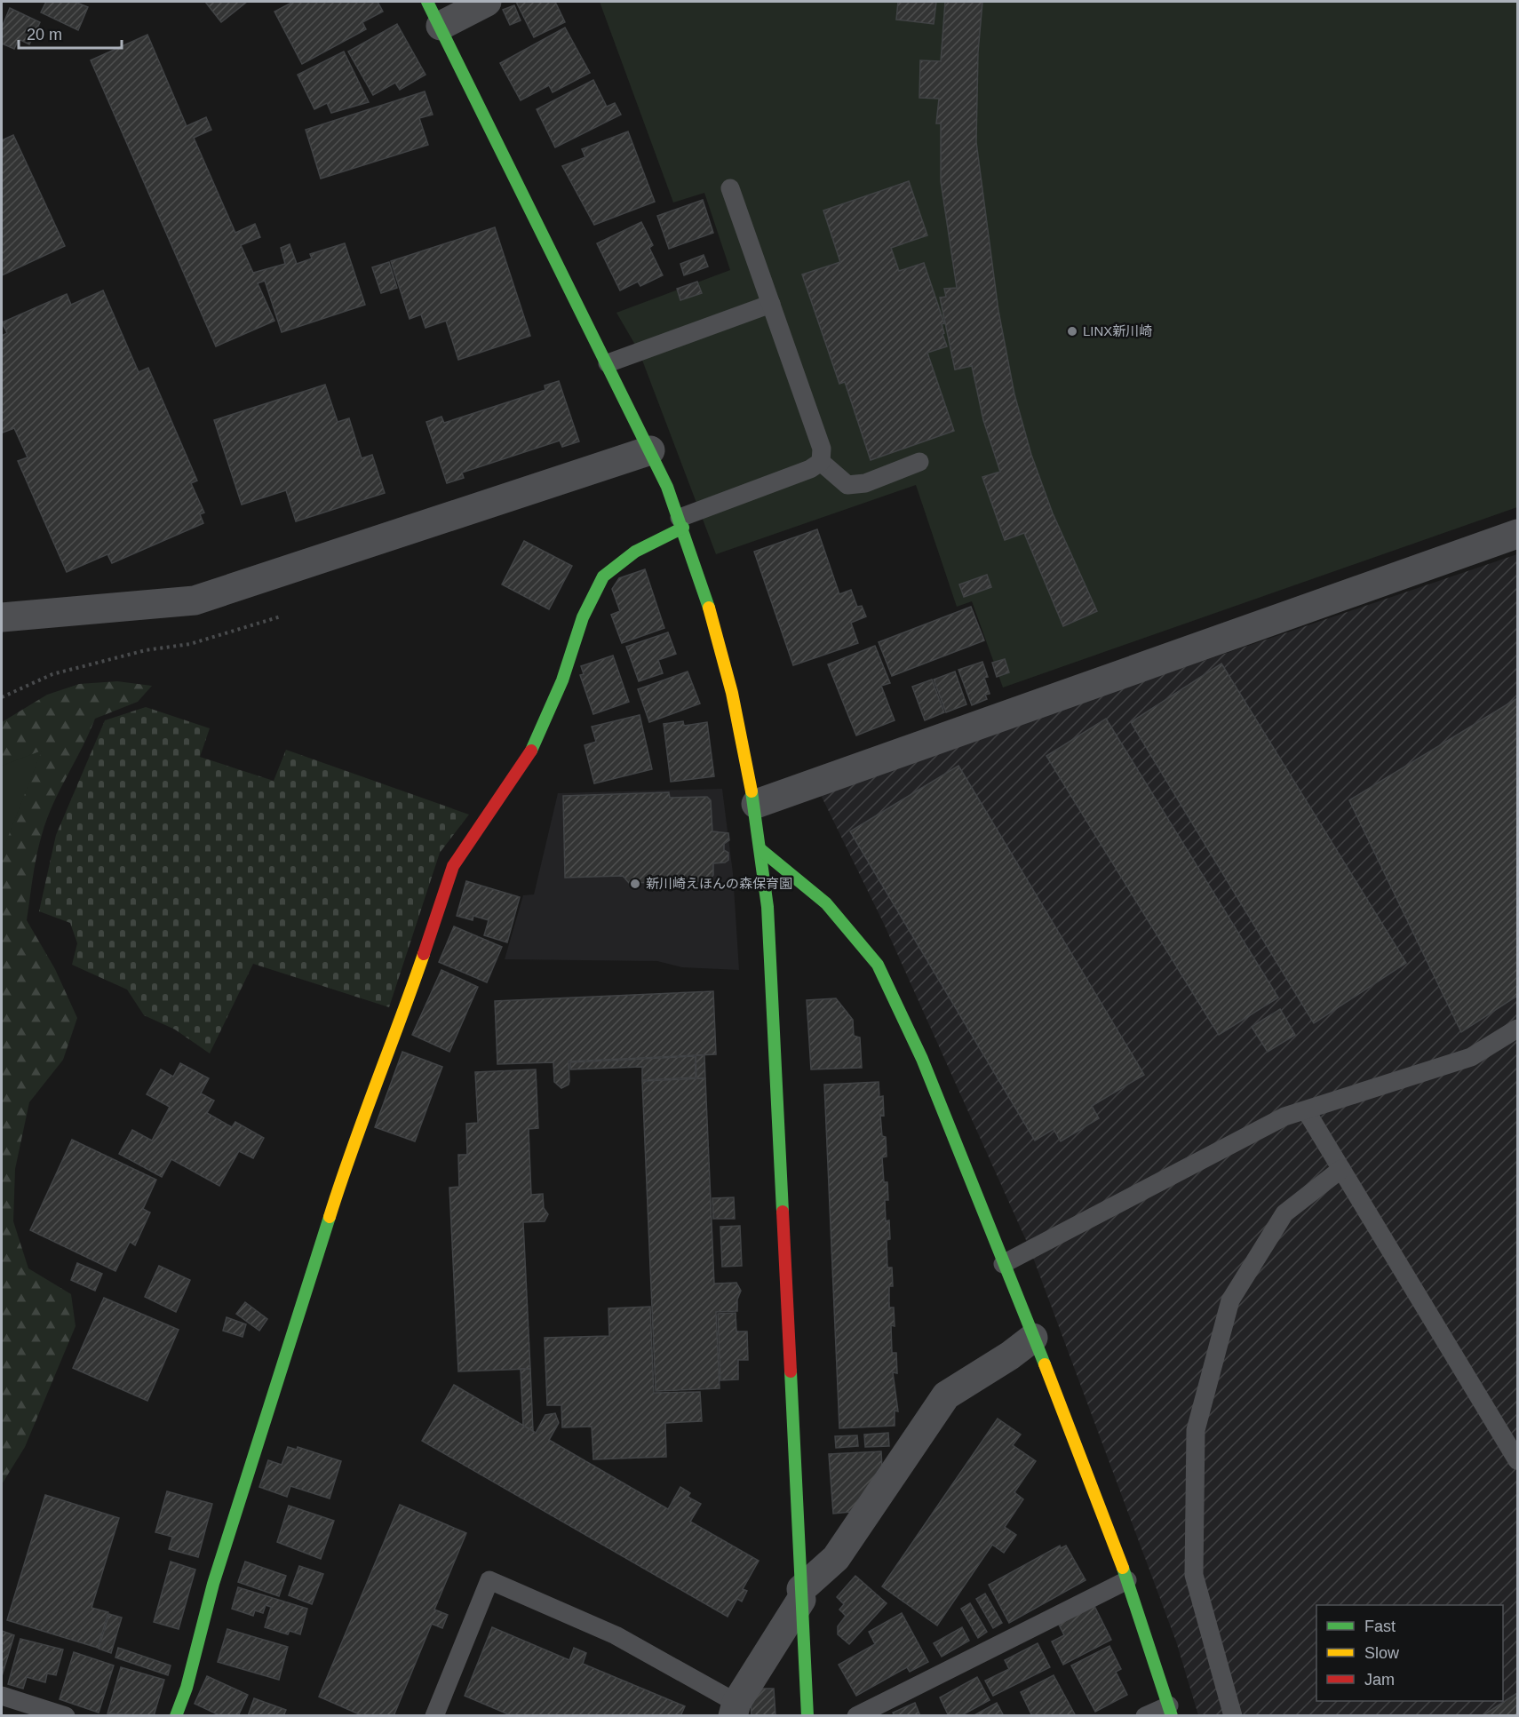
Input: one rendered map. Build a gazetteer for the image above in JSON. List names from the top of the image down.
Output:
{
  "places": ["LINX新川崎", "新川崎えほんの森保育園"],
  "legend": ["Fast", "Slow", "Jam"],
  "scale_bar": "20 m"
}
